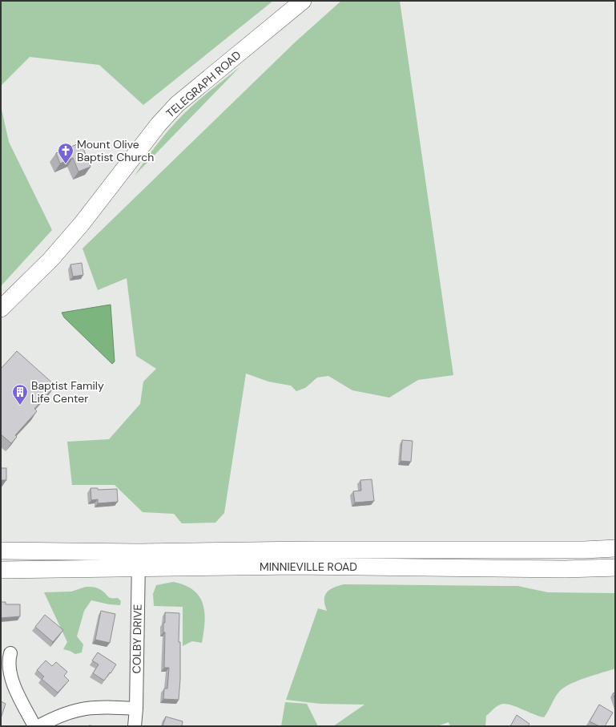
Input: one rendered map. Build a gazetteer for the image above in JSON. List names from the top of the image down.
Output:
{
  "streets": {
    "main road": ["TELEGRAPH ROAD", "MINNIEVILLE ROAD"],
    "street": ["COLBY DRIVE"]
  },
  "crossings": [
    ["MINNIEVILLE ROAD", "COLBY DRIVE"]
  ],
  "places": {
    "church": ["Mount Olive Baptist Church"],
    "building": ["Baptist Family Life Center"]
  }
}
